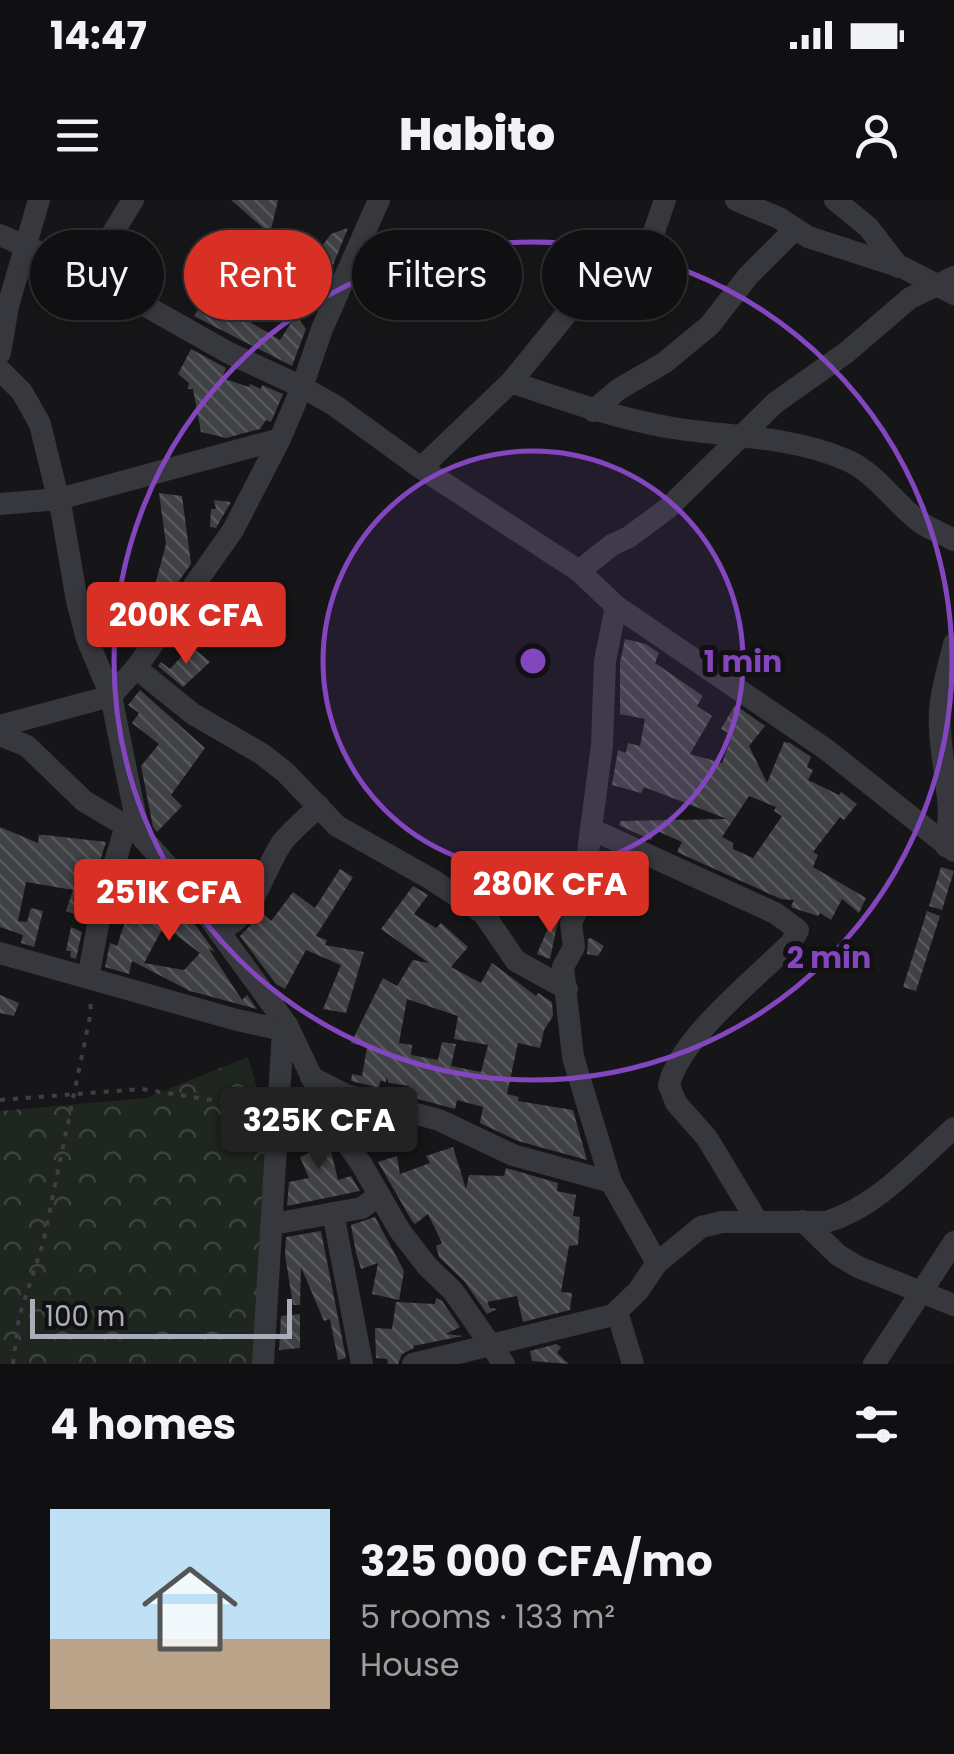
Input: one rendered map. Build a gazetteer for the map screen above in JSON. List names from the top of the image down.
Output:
{
  "scale_bar": "100 m",
  "page": {
    "status": "14:47",
    "header": "Habito",
    "chip": [
      "Buy",
      "Rent",
      "Filters",
      "New"
    ],
    "price": [
      "200K CFA",
      "280K CFA",
      "251K CFA",
      "325K CFA"
    ],
    "scale": "100 m",
    "heading": "4 homes",
    "list": [
      {
        "name": "325 000 CFA/mo",
        "note": "5 rooms · 133 m² · House"
      }
    ]
  },
  "rings": ["1 min", "2 min"]
}
